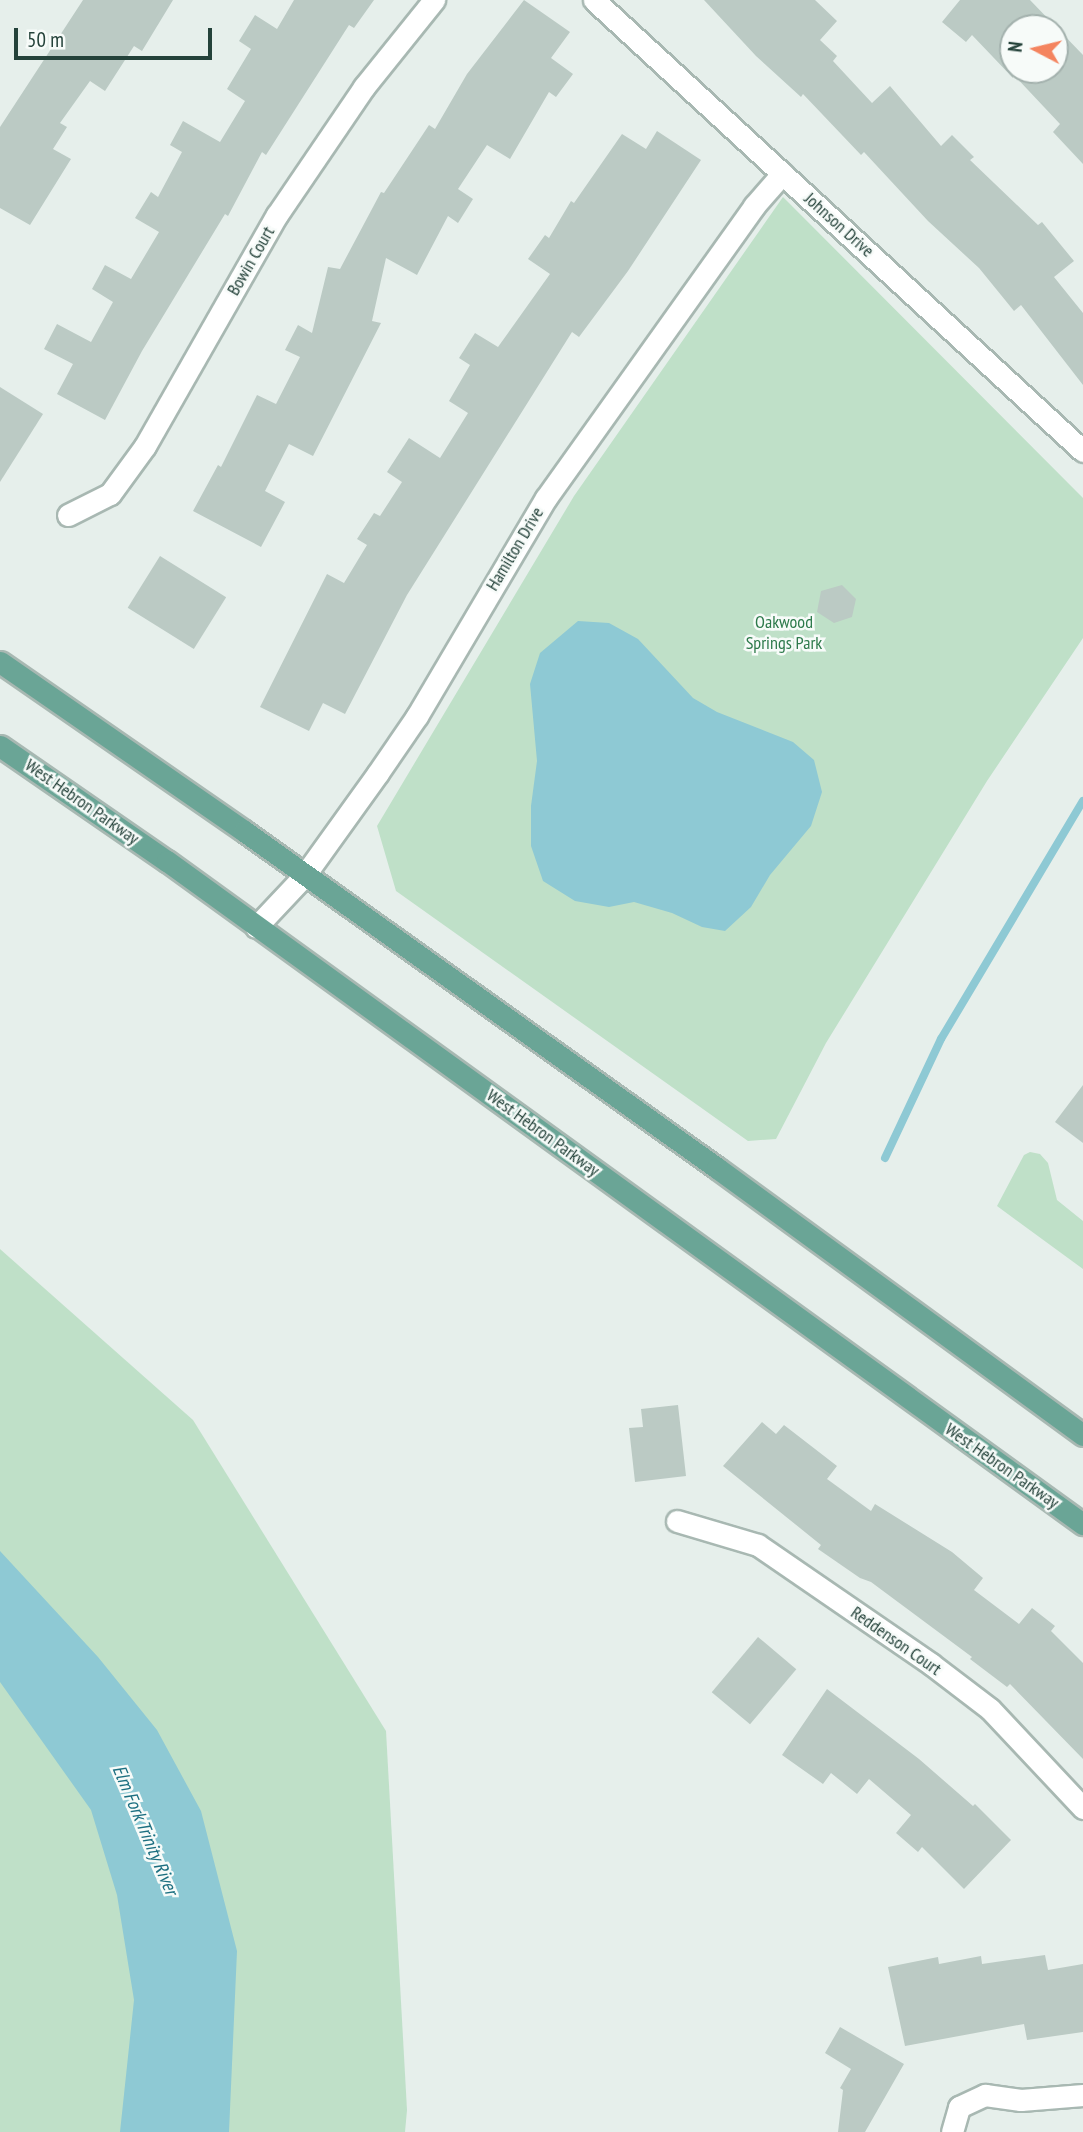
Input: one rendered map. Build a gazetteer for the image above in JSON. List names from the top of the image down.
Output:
{
  "streets": {
    "main road": ["West Hebron Parkway"],
    "street": [
      "Johnson Drive",
      "Bowin Court",
      "Hamilton Drive",
      "Reddenson Court"
    ]
  },
  "crossings": [
    ["Johnson Drive", "Hamilton Drive"],
    ["Hamilton Drive", "West Hebron Parkway"]
  ],
  "water": ["Elm Fork Trinity River"],
  "parks": ["Oakwood Springs Park"],
  "scale_bar": "50 m",
  "north": "left"
}
